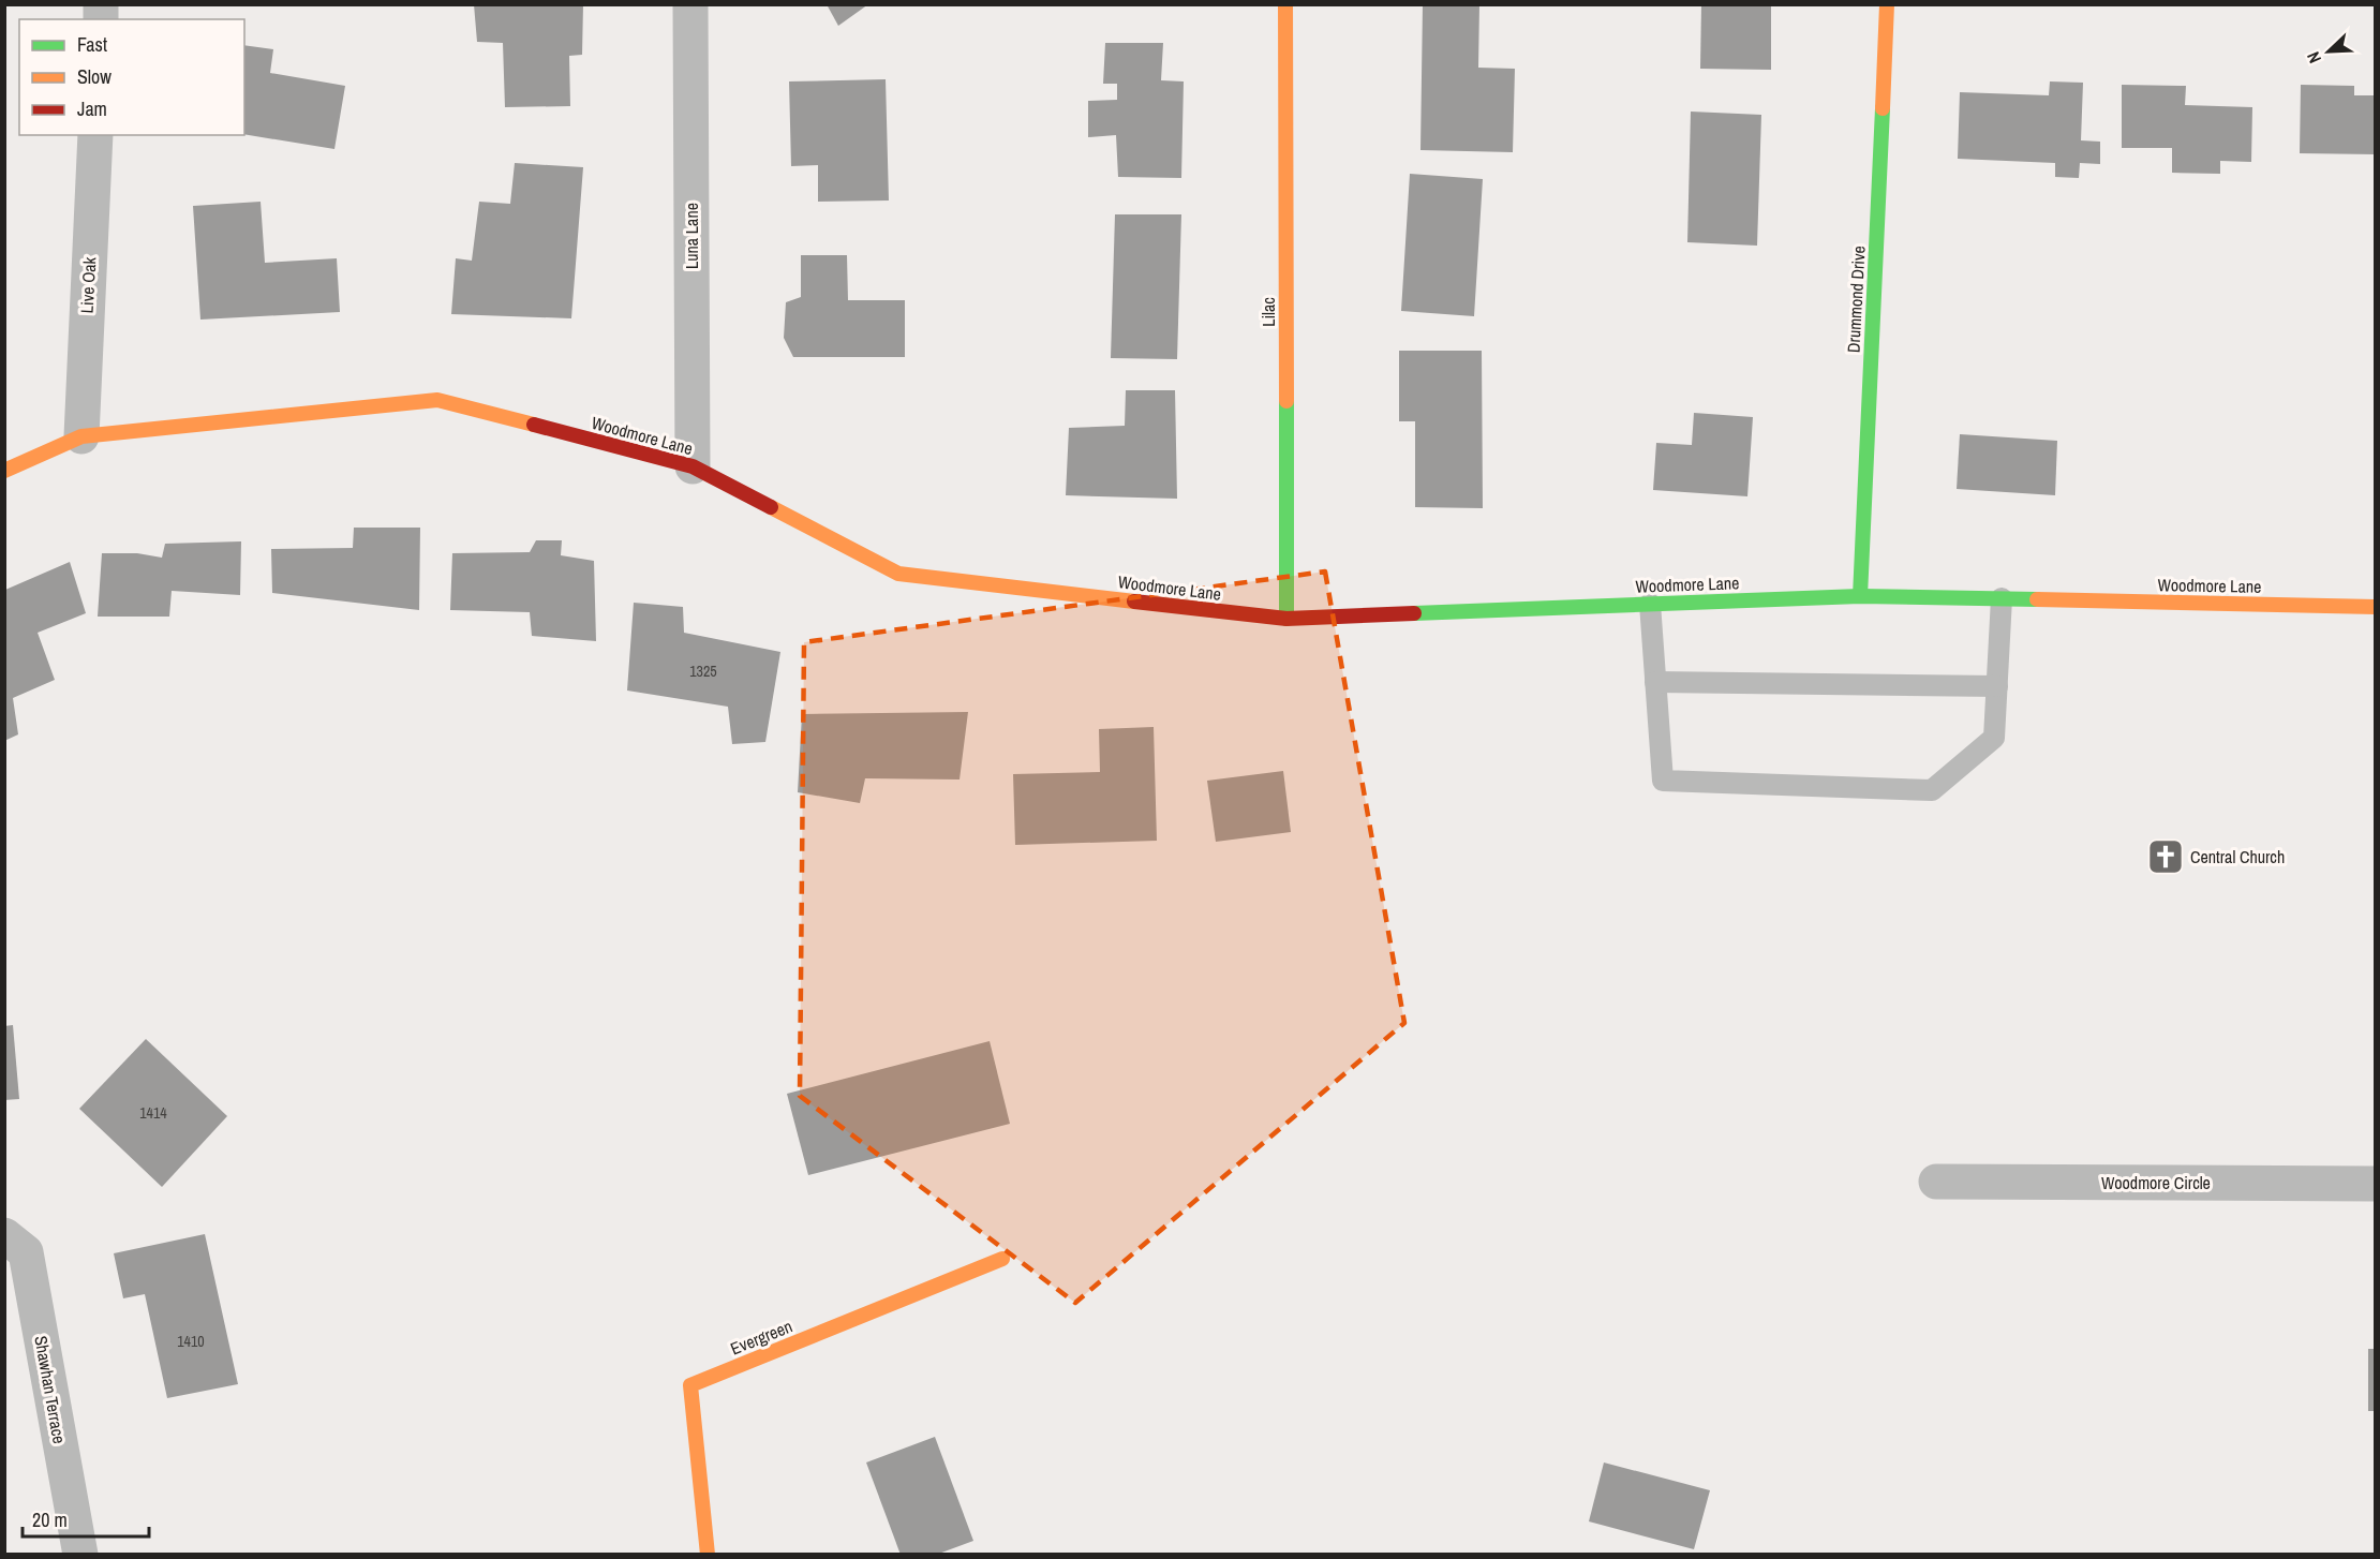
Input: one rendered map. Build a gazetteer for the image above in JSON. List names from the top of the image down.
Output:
{
  "streets": {
    "street": [
      "Luna Lane",
      "Live Oak",
      "Drummond Drive",
      "Lilac",
      "Woodmore Lane",
      "Woodmore Circle",
      "Evergreen",
      "Shawhan Terrace"
    ]
  },
  "crossings": [
    ["Luna Lane", "Woodmore Lane"],
    ["Live Oak", "Woodmore Lane"],
    ["Drummond Drive", "Woodmore Lane"],
    ["Lilac", "Woodmore Lane"]
  ],
  "places": {
    "church": ["Central Church"]
  },
  "house_numbers": ["1325", "1414", "1410"],
  "legend": ["Fast", "Slow", "Jam"],
  "scale_bar": "20 m",
  "north": "bottom left"
}
